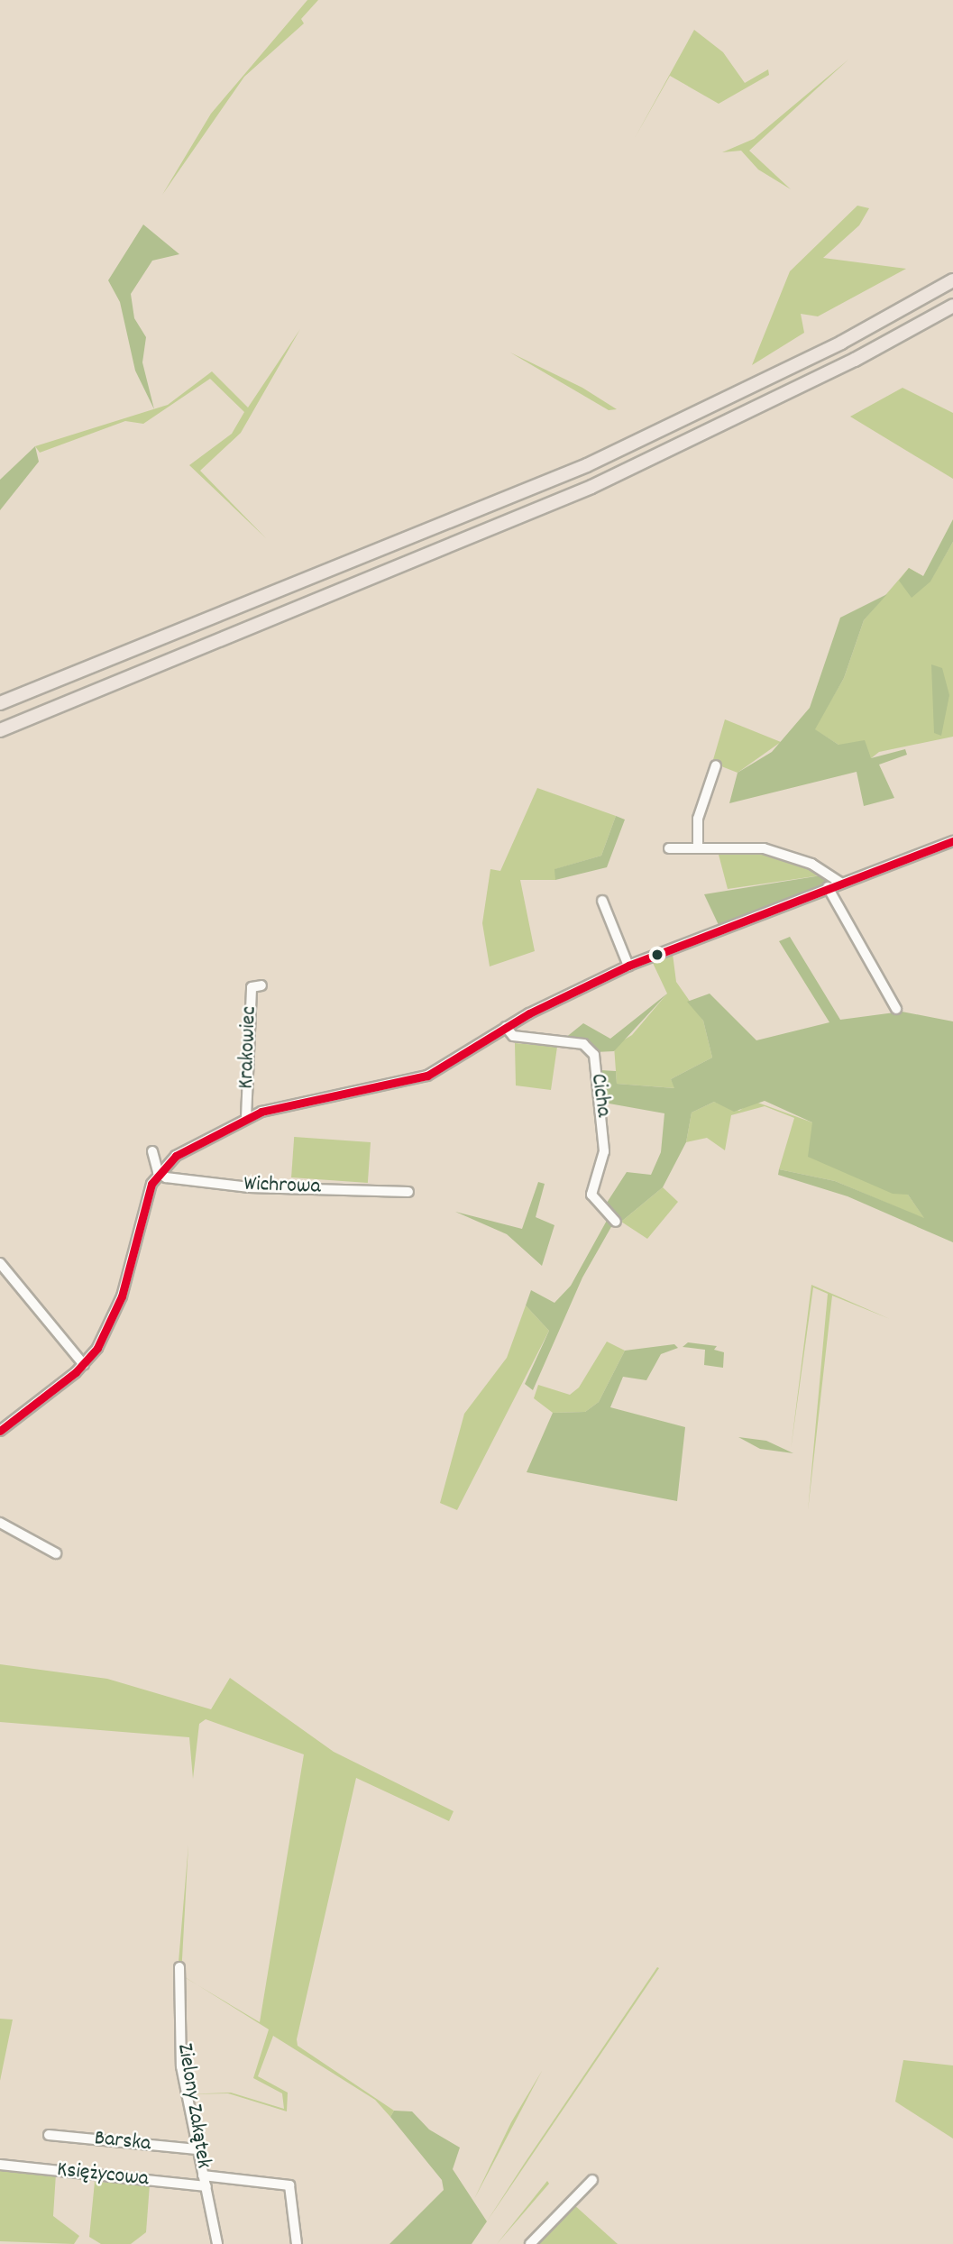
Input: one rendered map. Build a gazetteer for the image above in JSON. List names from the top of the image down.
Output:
{
  "streets": {
    "street": [
      "Krakowiec",
      "Cicha",
      "Wichrowa",
      "Zielony Zakątek",
      "Barska",
      "Księżycowa"
    ]
  },
  "crossings": [
    ["Zielony Zakątek", "Barska"],
    ["Zielony Zakątek", "Księżycowa"]
  ]
}
